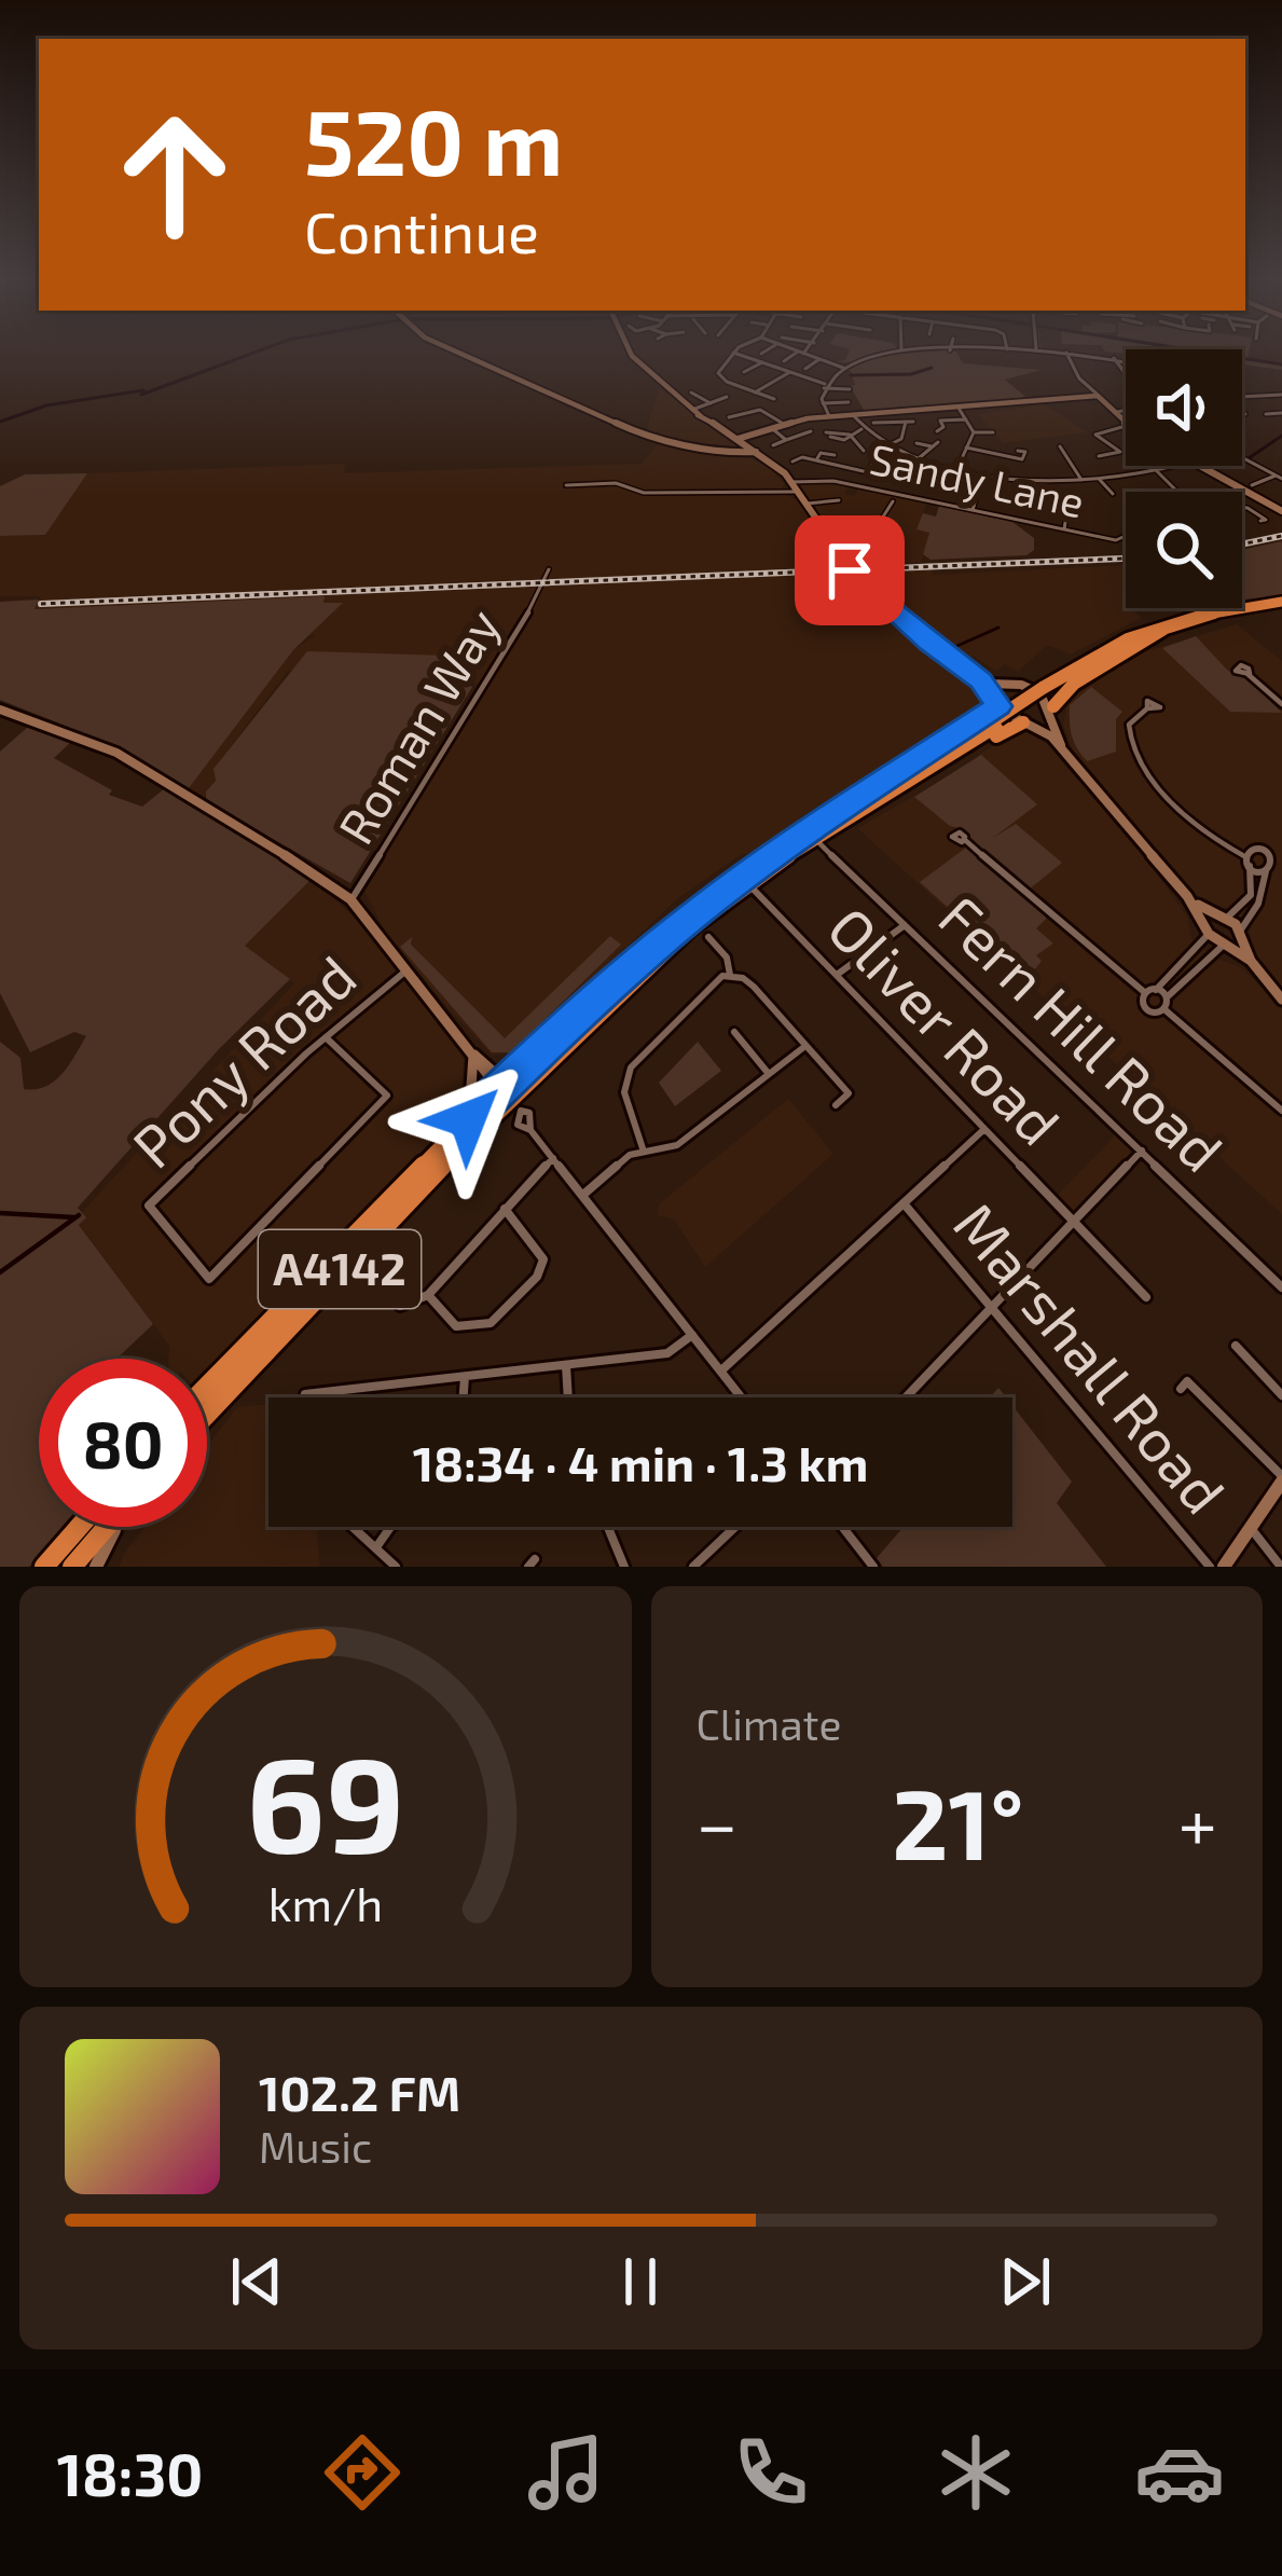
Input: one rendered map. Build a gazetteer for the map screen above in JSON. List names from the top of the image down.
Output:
{
  "streets": {
    "highway": ["A4142"],
    "street": [
      "Sandy Lane",
      "Roman Way",
      "Oliver Road",
      "Fern Hill Road",
      "Pony Road",
      "Marshall Road"
    ]
  },
  "page": {
    "turn": ["520 m", "Continue"],
    "limit": "80",
    "trip": "18:34 · 4 min · 1.3 km",
    "tile": "Climate",
    "heat": ["−", "21°", "+"],
    "song": ["102.2 FM", "Music"],
    "tabs": "18:30",
    "gauge": ["69", "km/h"]
  }
}
